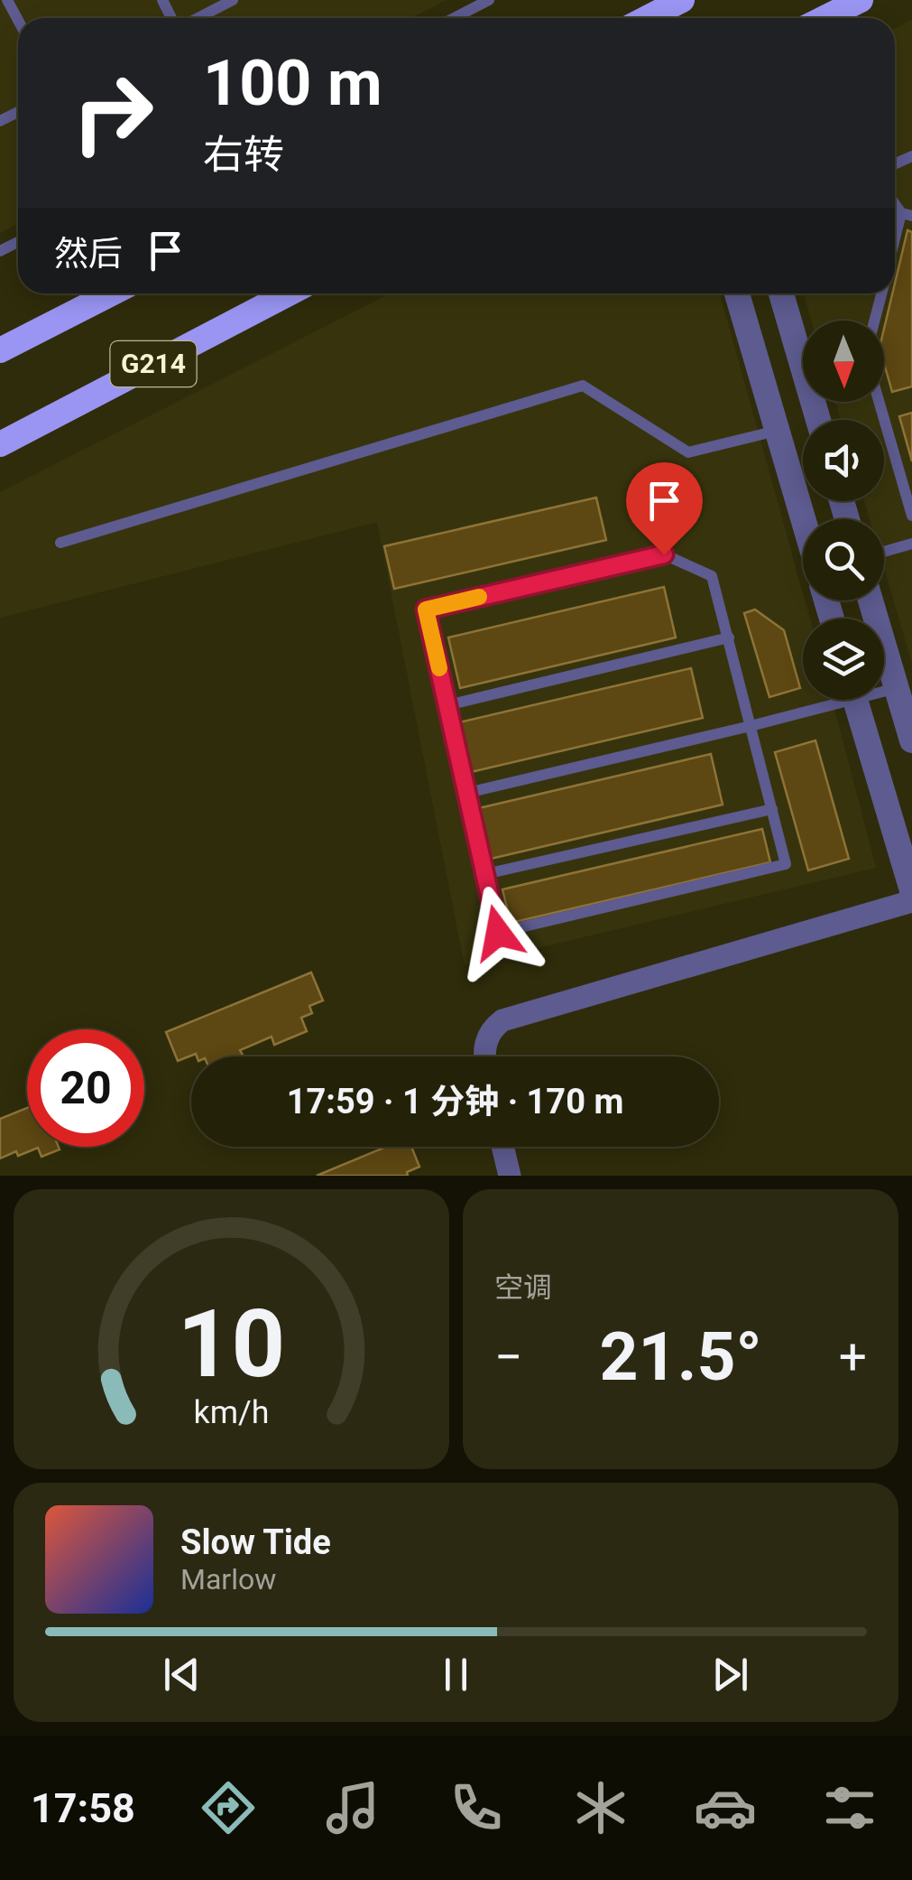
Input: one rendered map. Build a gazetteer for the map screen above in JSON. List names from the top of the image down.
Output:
{
  "streets": {
    "highway": ["G214"]
  },
  "north": "bottom",
  "page": {
    "turn": ["100 m", "右转"],
    "then": "然后",
    "limit": "20",
    "trip": "17:59 · 1 分钟 · 170 m",
    "tile": "空调",
    "heat": ["−", "21.5°", "+"],
    "song": ["Slow Tide", "Marlow"],
    "tabs": "17:58",
    "gauge": ["10", "km/h"]
  }
}
